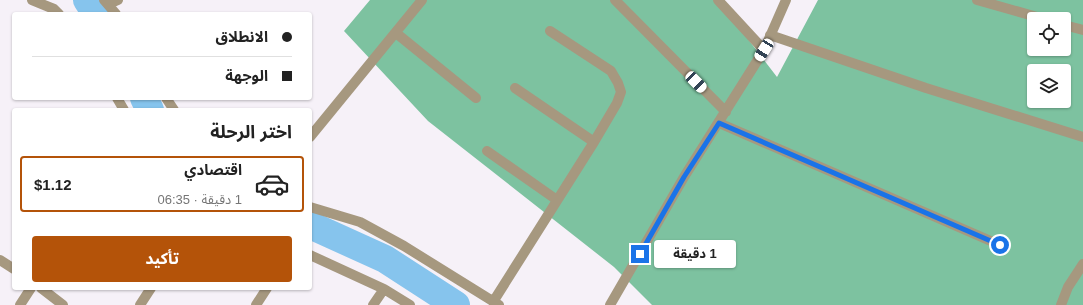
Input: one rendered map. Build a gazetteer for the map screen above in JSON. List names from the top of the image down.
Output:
{
  "page": {
    "banner": ["الانطلاق", "الوجهة"],
    "heading": "اختر الرحلة",
    "list": [
      {
        "name": "اقتصادي",
        "note": "1 دقيقة · 06:35",
        "value": "$1.12"
      }
    ],
    "buttons": "تأكيد",
    "bubble": "1 دقيقة"
  }
}
